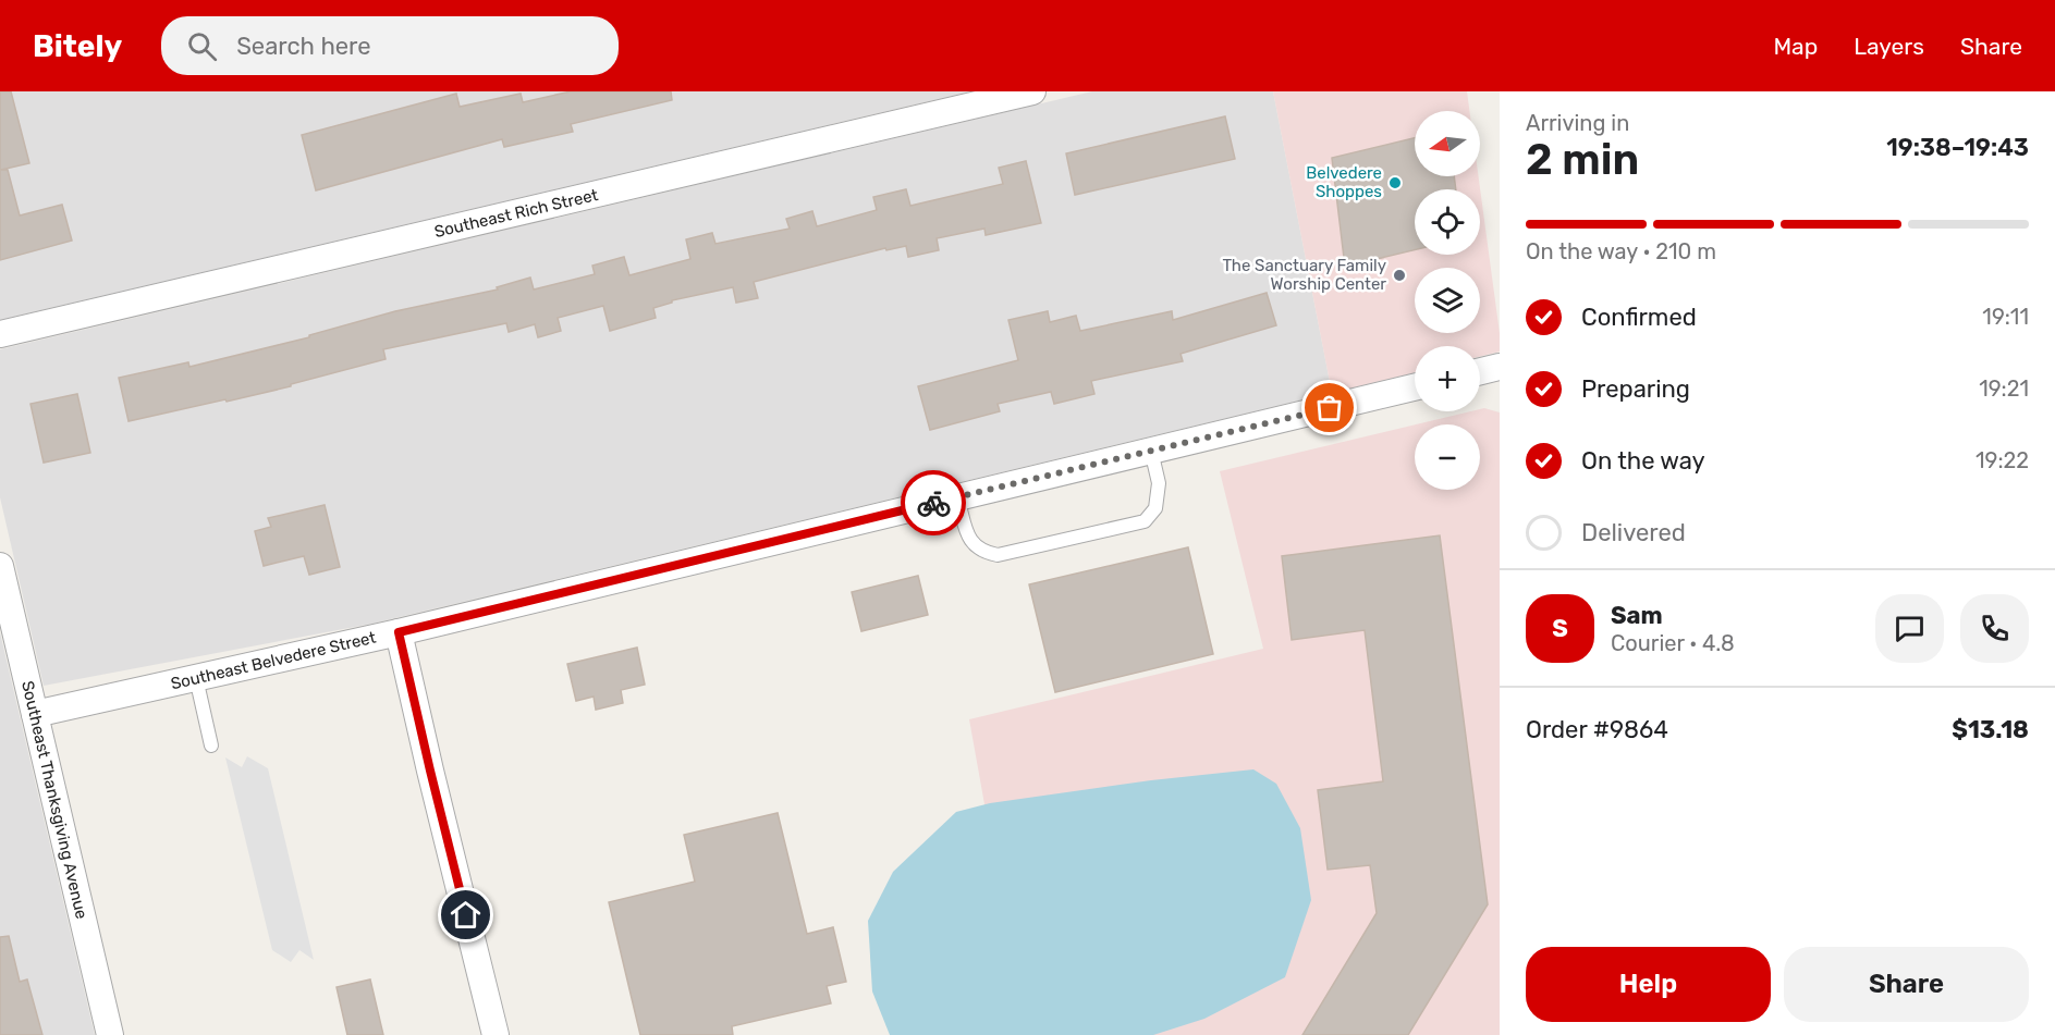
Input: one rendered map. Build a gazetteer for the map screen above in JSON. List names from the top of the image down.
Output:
{
  "streets": {
    "street": ["Southeast Rich Street", "Southeast Belvedere Street", "Southeast Thanksgiving Avenue"]
  },
  "crossings": [
    ["Southeast Belvedere Street", "Southeast Thanksgiving Avenue"]
  ],
  "places": ["Belvedere Shoppes", "The Sanctuary Family Worship Center"],
  "north": "left",
  "page": {
    "header": "Bitely",
    "search": "Search here",
    "nav": ["Map", "Layers", "Share"],
    "heading": ["2 min", "Arriving in", "19:38–19:43"],
    "panel": [
      "Sam",
      "Courier · 4.8",
      "Order #9864",
      "$13.18"
    ],
    "map_buttons": ["+", "−"],
    "bar": "On the way · 210 m",
    "list": [
      ["Confirmed", "19:11"],
      ["Preparing", "19:21"],
      ["On the way", "19:22"],
      "Delivered"
    ],
    "round": "S",
    "buttons": ["Help", "Share"]
  }
}
